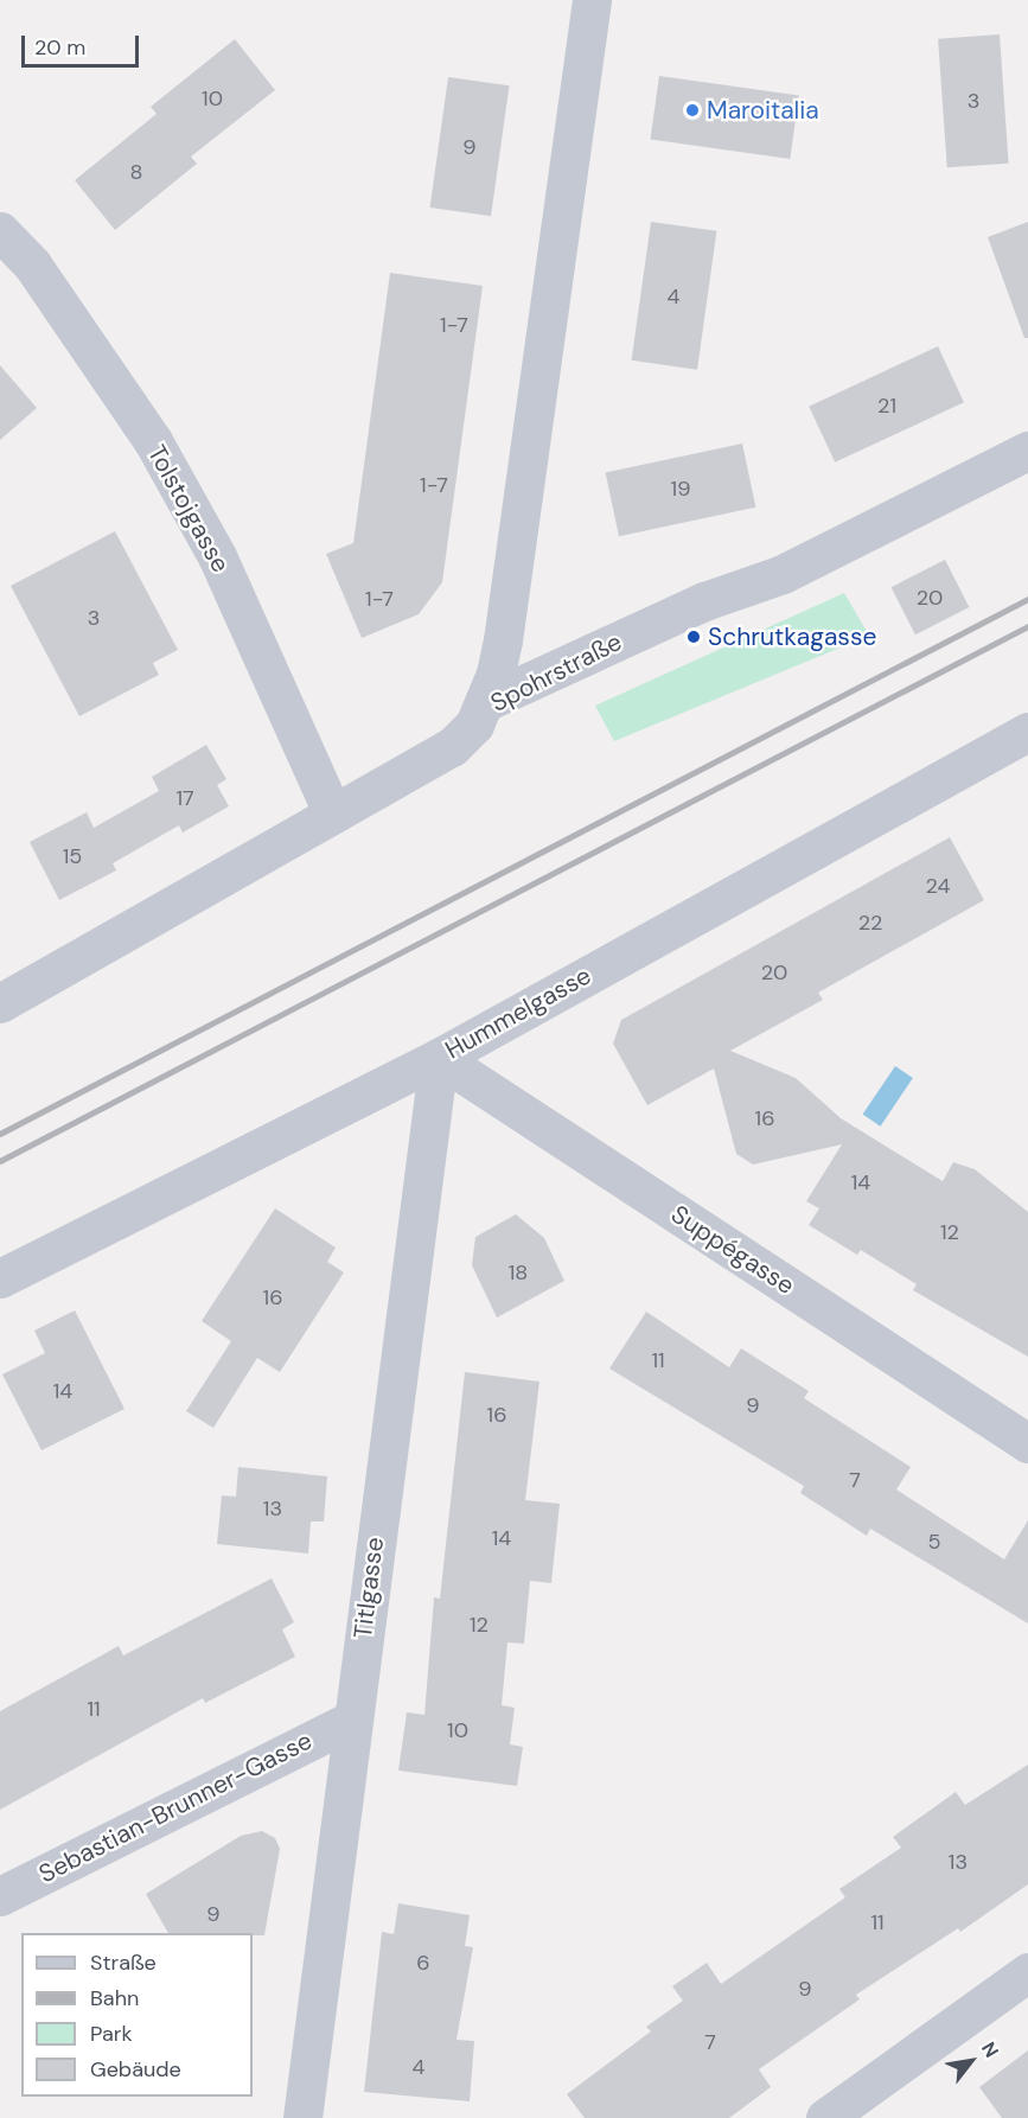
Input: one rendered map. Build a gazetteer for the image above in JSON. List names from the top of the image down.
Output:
{
  "streets": {
    "street": [
      "Tolstojgasse",
      "Spohrstraße",
      "Hummelgasse",
      "Suppégasse",
      "Titlgasse",
      "Sebastian-Brunner-Gasse"
    ]
  },
  "crossings": [
    ["Tolstojgasse", "Spohrstraße"],
    ["Hummelgasse", "Suppégasse"],
    ["Hummelgasse", "Titlgasse"],
    ["Suppégasse", "Titlgasse"],
    ["Titlgasse", "Sebastian-Brunner-Gasse"]
  ],
  "places": ["Maroitalia", "Schrutkagasse"],
  "house_numbers": [
    "10",
    "3",
    "9",
    "8",
    "4",
    "1-7",
    "21",
    "1-7",
    "19",
    "20",
    "1-7",
    "3",
    "17",
    "15",
    "24",
    "22",
    "20",
    "16",
    "14",
    "12",
    "18",
    "16",
    "11",
    "14",
    "9",
    "16",
    "7",
    "13",
    "14",
    "5",
    "12",
    "11",
    "10",
    "13",
    "9",
    "11",
    "6",
    "9",
    "7",
    "4"
  ],
  "legend": [
    "Straße",
    "Bahn",
    "Park",
    "Gebäude"
  ],
  "scale_bar": "20 m",
  "north": "top right"
}
